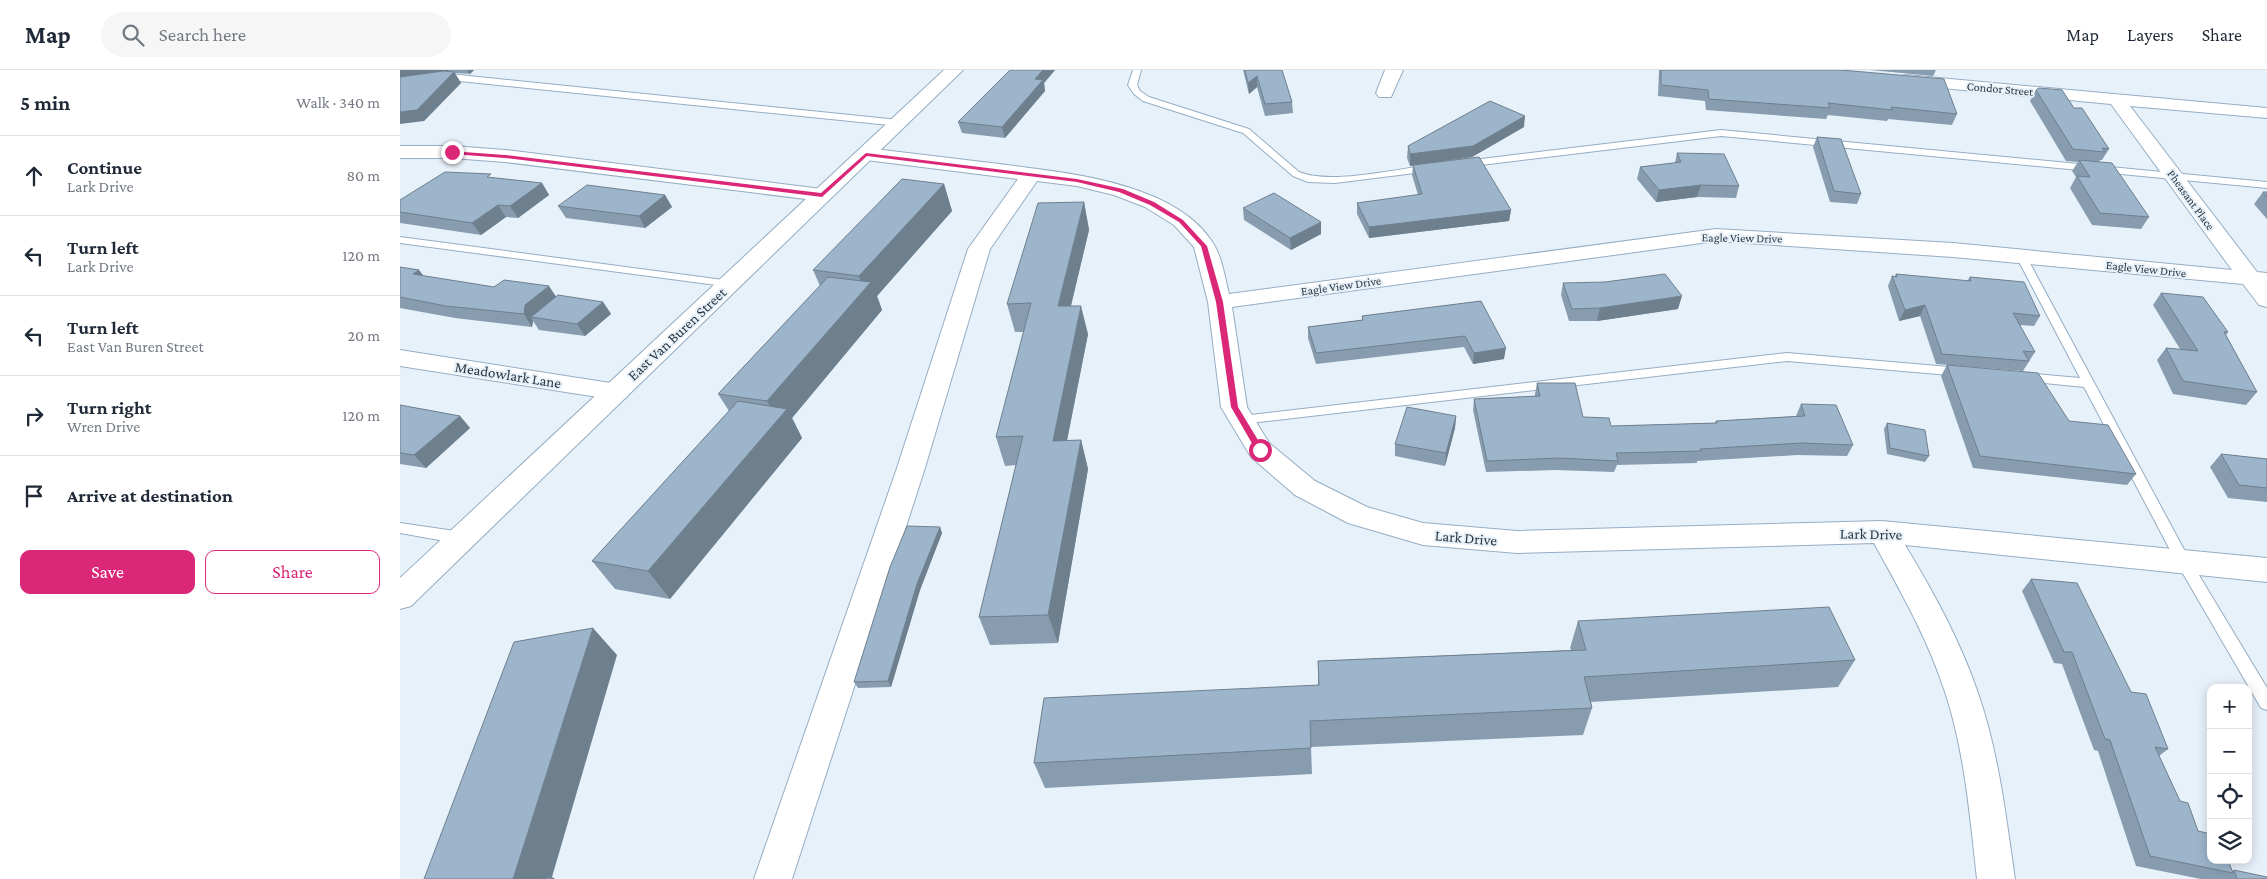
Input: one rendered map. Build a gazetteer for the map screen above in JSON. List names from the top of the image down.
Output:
{
  "streets": {
    "street": [
      "Condor Street",
      "Pheasant Place",
      "Eagle View Drive",
      "East Van Buren Street",
      "Meadowlark Lane",
      "Lark Drive"
    ]
  },
  "crossings": [
    ["Condor Street", "Pheasant Place"],
    ["Pheasant Place", "Eagle View Drive"],
    ["Eagle View Drive", "Lark Drive"],
    ["East Van Buren Street", "Meadowlark Lane"],
    ["East Van Buren Street", "Lark Drive"]
  ],
  "page": {
    "header": "Map",
    "search": "Search here",
    "nav": ["Map", "Layers", "Share"],
    "heading": ["5 min", "Walk · 340 m"],
    "list": [
      ["Continue", "Lark Drive", "80 m"],
      ["Turn left", "Lark Drive", "120 m"],
      ["Turn left", "East Van Buren Street", "20 m"],
      ["Turn right", "Wren Drive", "120 m"],
      "Arrive at destination"
    ],
    "buttons": ["Save", "Share"],
    "map_buttons": ["+", "−"]
  }
}
